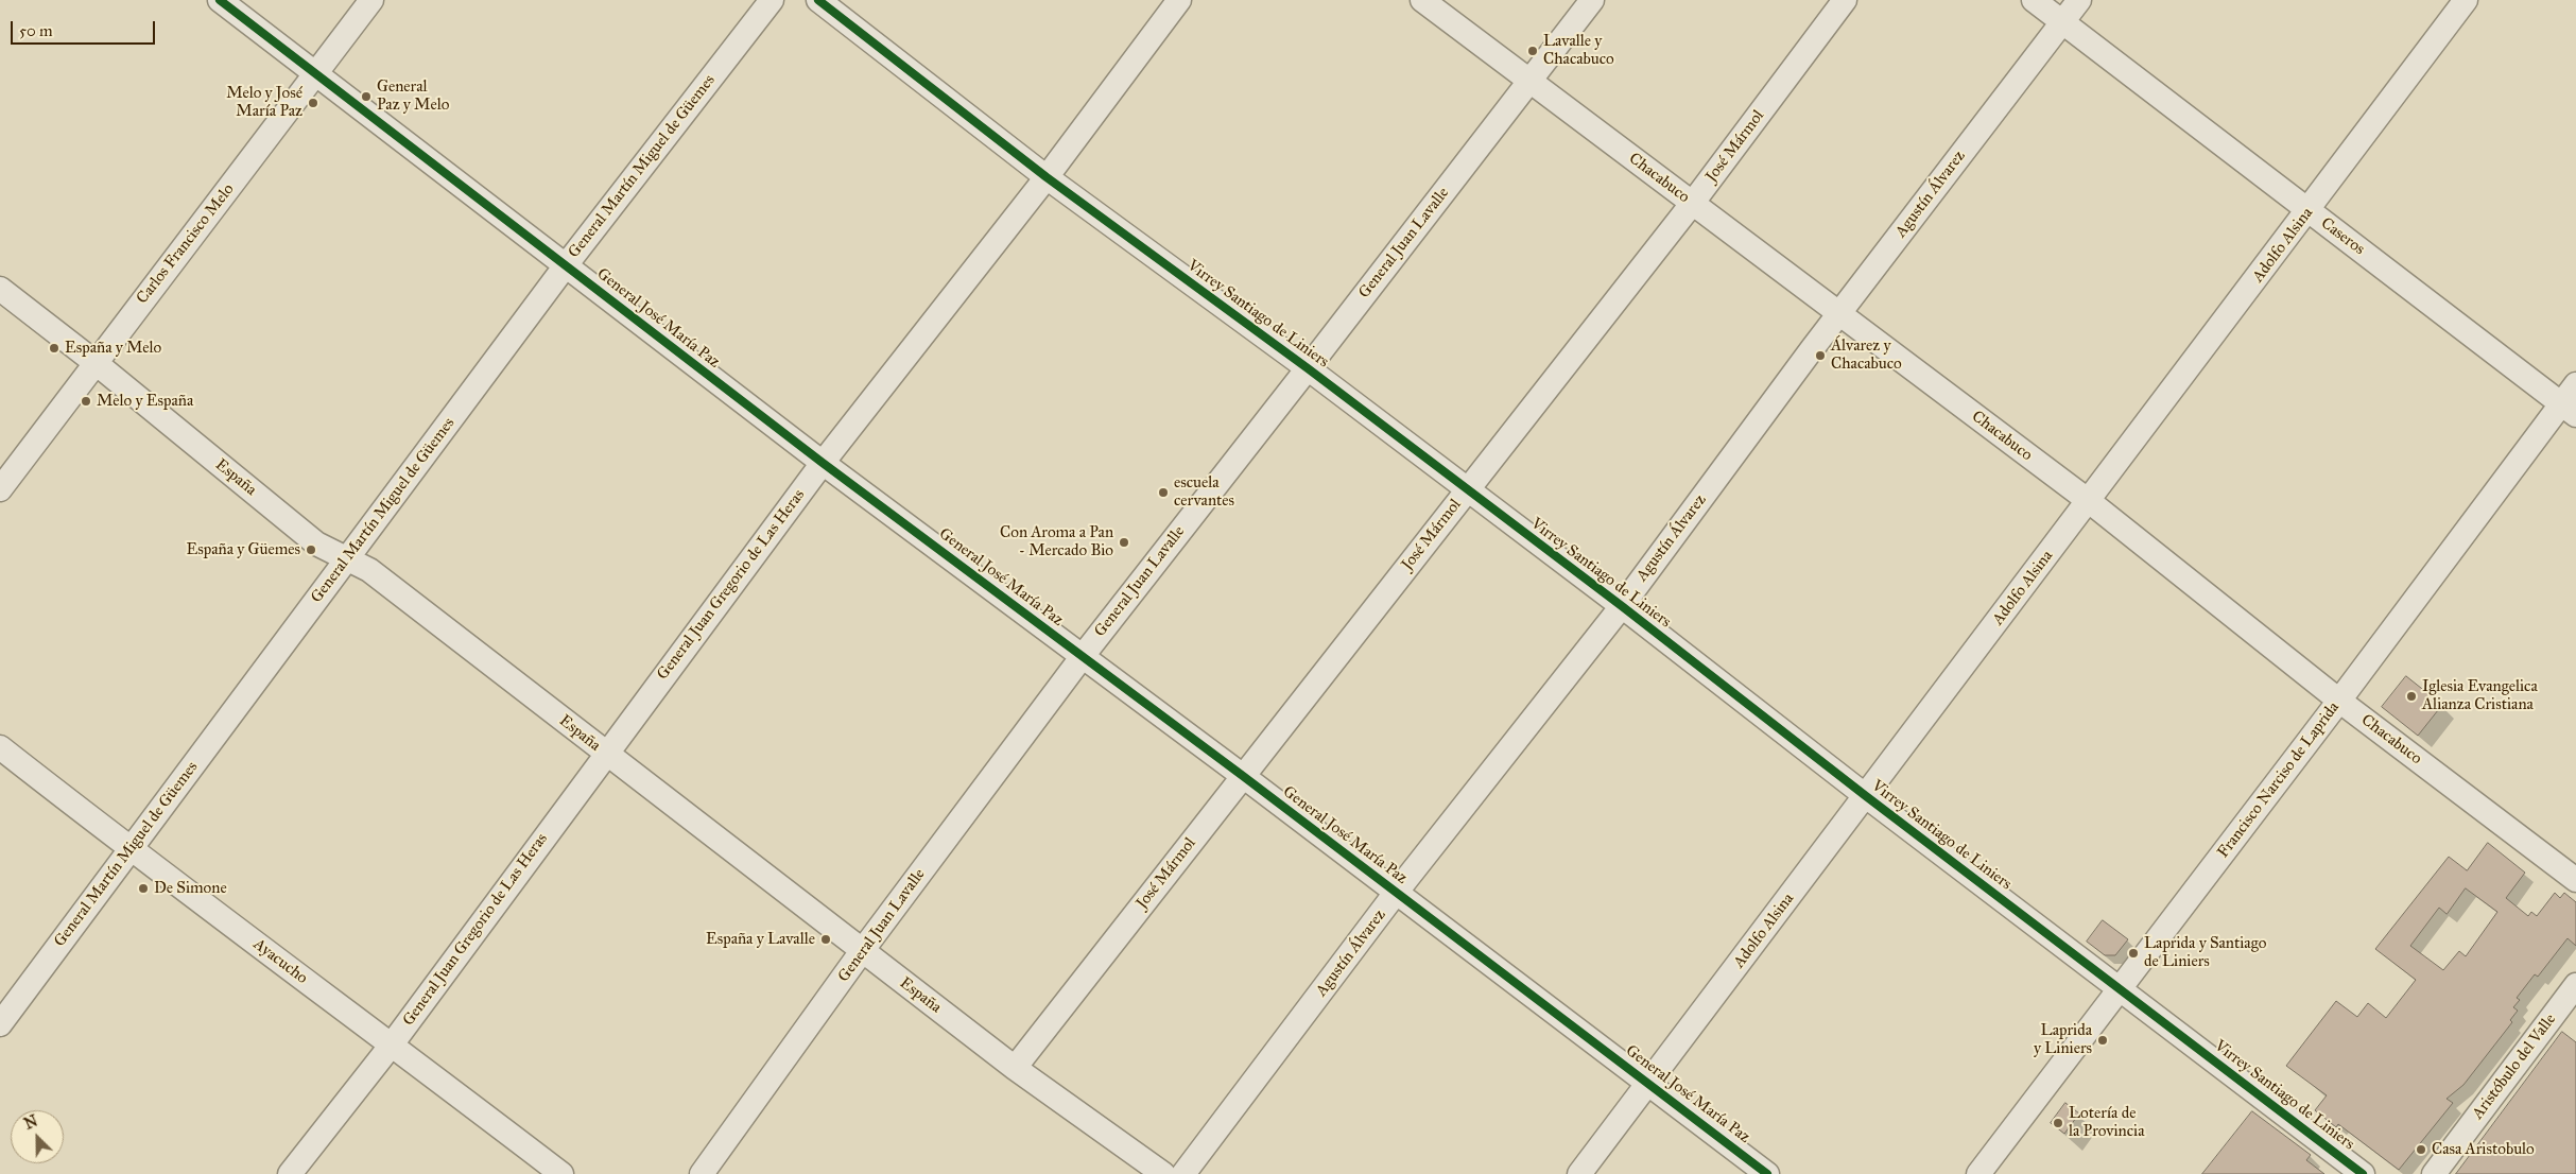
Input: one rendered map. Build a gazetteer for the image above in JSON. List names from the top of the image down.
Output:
{
  "streets": {
    "street": [
      "José Mármol",
      "General Martín Miguel de Güemes",
      "Chacabuco",
      "Agustín Álvarez",
      "Caseros",
      "General Juan Lavalle",
      "Carlos Francisco Melo",
      "Adolfo Alsina",
      "Virrey Santiago de Liniers",
      "General José María Paz",
      "España",
      "General Juan Gregorio de Las Heras",
      "Francisco Narciso de Laprida",
      "Ayacucho",
      "Aristóbulo del Valle"
    ]
  },
  "crossings": [
    ["José Mármol", "Chacabuco"],
    ["José Mármol", "Virrey Santiago de Liniers"],
    ["José Mármol", "General José María Paz"],
    ["José Mármol", "España"],
    ["General Martín Miguel de Güemes", "General José María Paz"],
    ["General Martín Miguel de Güemes", "España"],
    ["General Martín Miguel de Güemes", "Ayacucho"],
    ["Chacabuco", "Agustín Álvarez"],
    ["Chacabuco", "General Juan Lavalle"],
    ["Chacabuco", "Adolfo Alsina"],
    ["Chacabuco", "Francisco Narciso de Laprida"],
    ["Agustín Álvarez", "Caseros"],
    ["Agustín Álvarez", "Virrey Santiago de Liniers"],
    ["Agustín Álvarez", "General José María Paz"],
    ["Caseros", "Adolfo Alsina"],
    ["Caseros", "Francisco Narciso de Laprida"],
    ["General Juan Lavalle", "Virrey Santiago de Liniers"],
    ["General Juan Lavalle", "General José María Paz"],
    ["General Juan Lavalle", "España"],
    ["Carlos Francisco Melo", "General José María Paz"],
    ["Carlos Francisco Melo", "España"],
    ["Adolfo Alsina", "Virrey Santiago de Liniers"],
    ["Adolfo Alsina", "General José María Paz"],
    ["Virrey Santiago de Liniers", "General Juan Gregorio de Las Heras"],
    ["Virrey Santiago de Liniers", "Francisco Narciso de Laprida"],
    ["General José María Paz", "General Juan Gregorio de Las Heras"],
    ["España", "General Juan Gregorio de Las Heras"],
    ["General Juan Gregorio de Las Heras", "Ayacucho"]
  ],
  "places": [
    "Lavalle y Chacabuco",
    "General Paz y Melo",
    "Melo y José María Paz",
    "España y Melo",
    "Álvarez y Chacabuco",
    "Melo y España",
    "escuela cervantes",
    "Con Aroma a Pan - Mercado Bio",
    "España y Güemes",
    "Iglesia Evangelica Alianza Cristiana",
    "De Simone",
    "España y Lavalle",
    "Laprida y Santiago de Liniers",
    "Laprida y Liniers",
    "Lotería de la Provincia",
    "Casa Aristobulo"
  ],
  "scale_bar": "50 m",
  "north": "top left"
}
